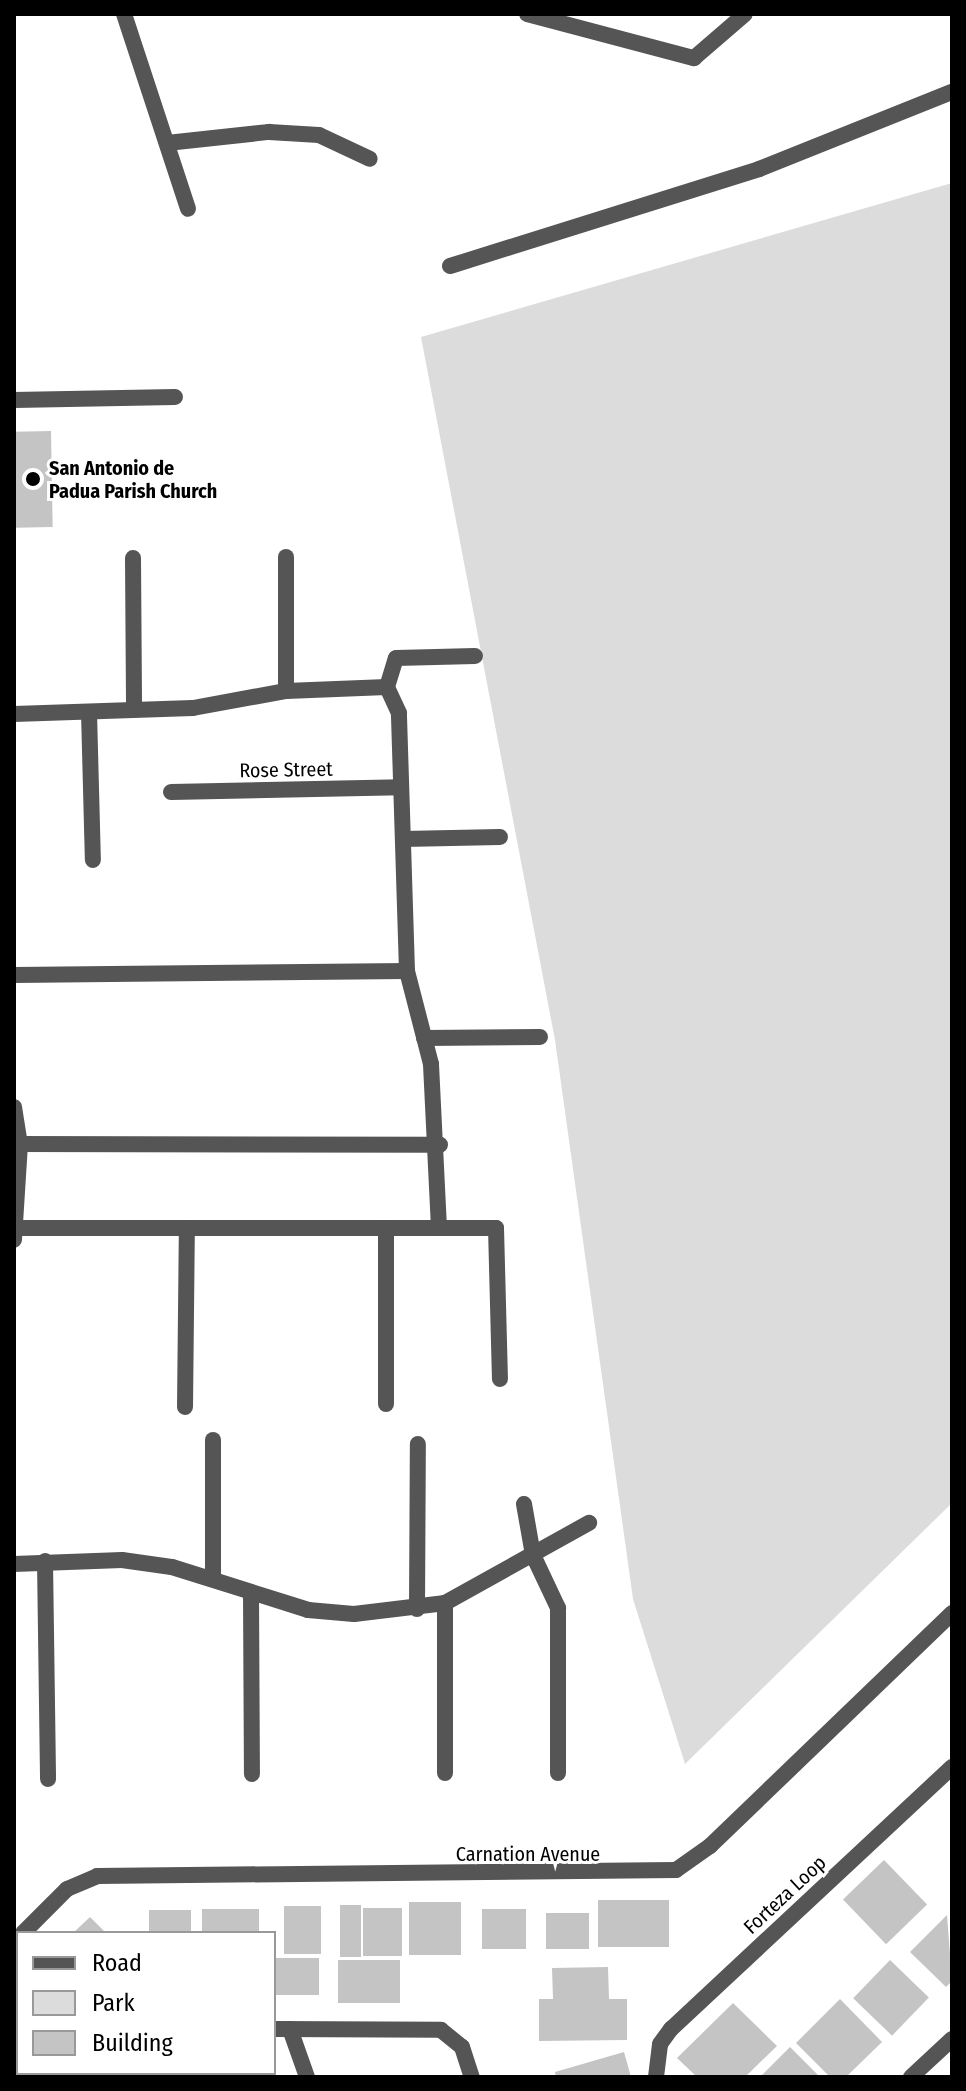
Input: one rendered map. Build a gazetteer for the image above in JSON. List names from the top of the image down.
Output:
{
  "streets": {
    "street": ["Rose Street", "Carnation Avenue", "Forteza Loop"]
  },
  "places": ["San Antonio de Padua Parish Church"],
  "legend": ["Road", "Park", "Building"]
}
